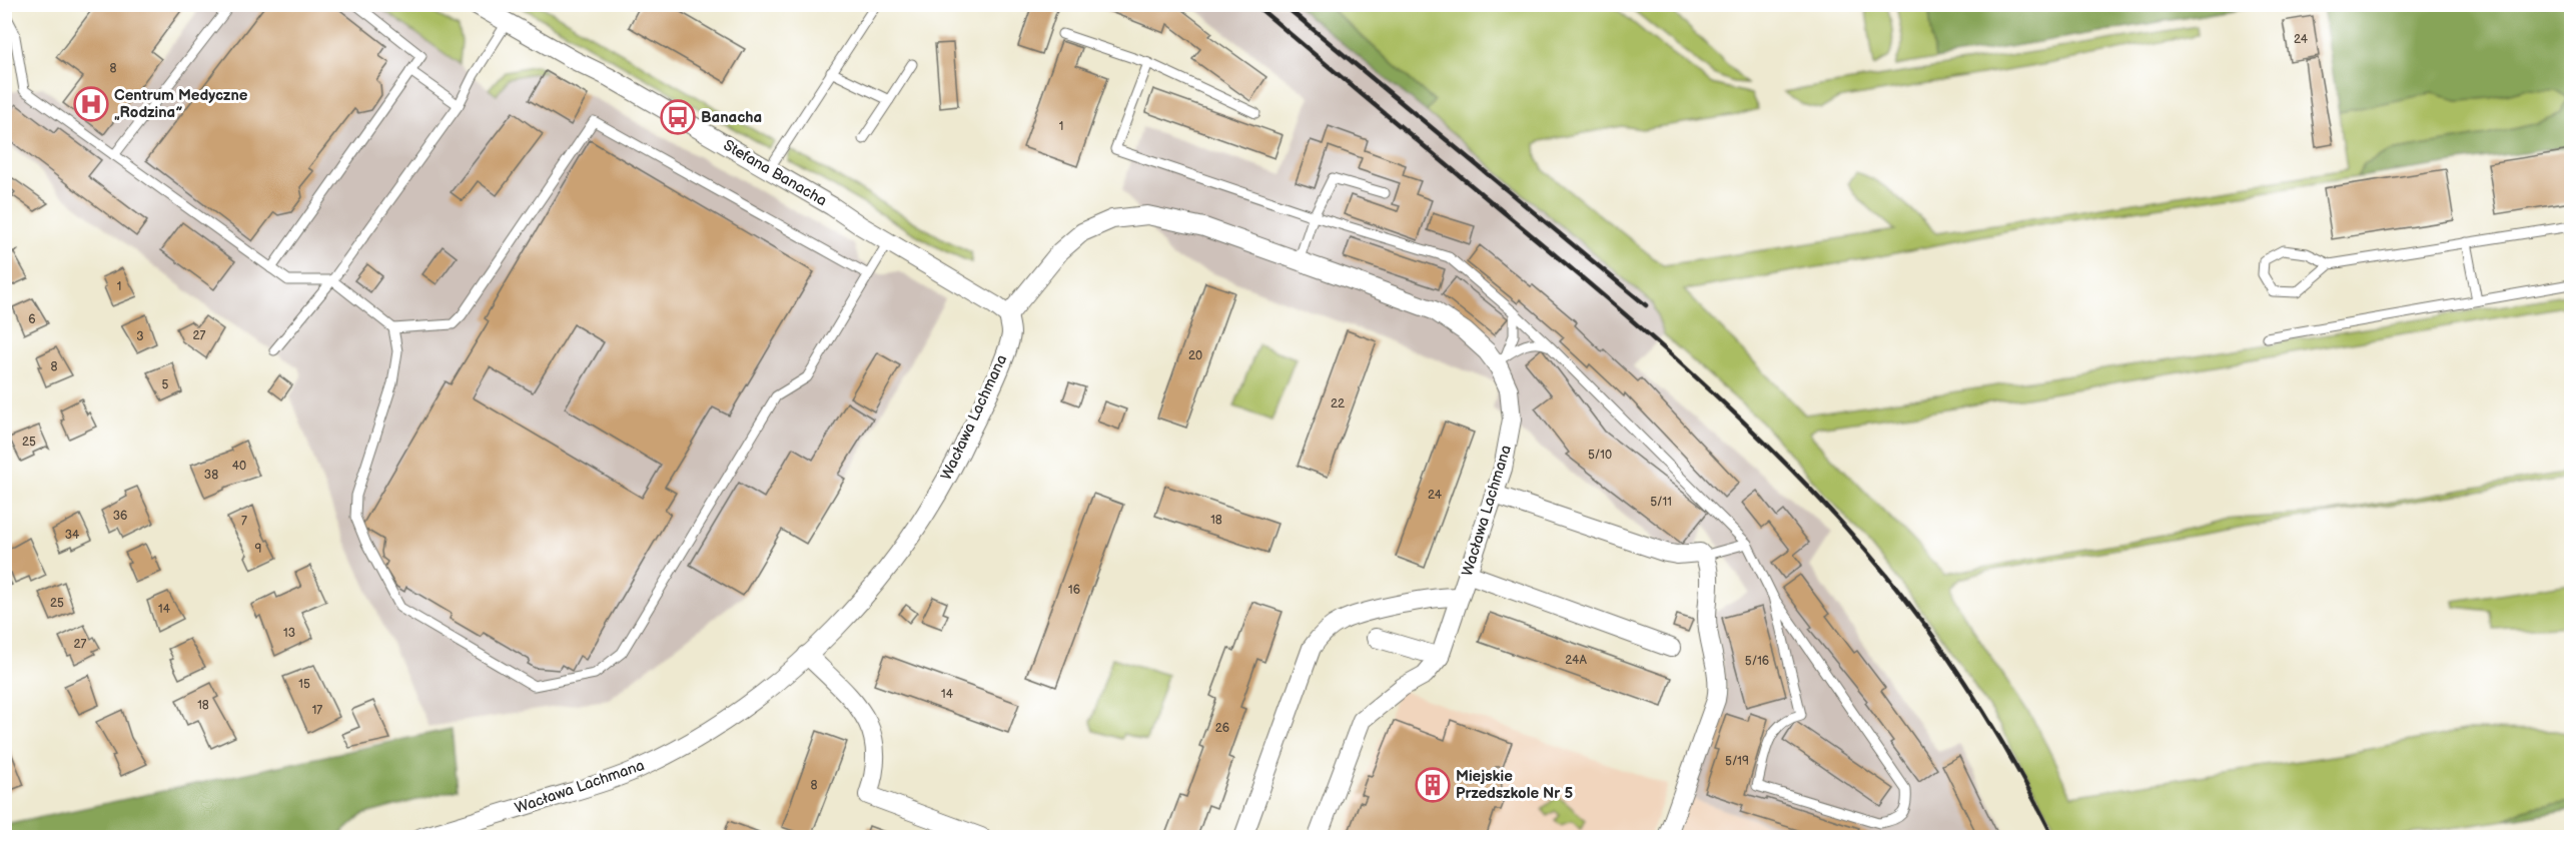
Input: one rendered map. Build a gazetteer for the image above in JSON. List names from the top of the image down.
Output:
{
  "streets": {
    "street": ["Stefana Banacha", "Wacława Lachmana"]
  },
  "crossings": [
    ["Stefana Banacha", "Wacława Lachmana"]
  ],
  "places": {
    "hospital": ["Centrum Medyczne „Rodzina”"],
    "bus stop": ["Banacha"],
    "building": ["Miejskie Przedszkole Nr 5"]
  },
  "house_numbers": [
    "24",
    "8",
    "1",
    "1",
    "6",
    "27",
    "3",
    "20",
    "8",
    "5",
    "22",
    "25",
    "5/10",
    "40",
    "38",
    "24",
    "5/11",
    "36",
    "18",
    "7",
    "34",
    "9",
    "16",
    "25",
    "14",
    "13",
    "27",
    "24A",
    "5/16",
    "15",
    "14",
    "18",
    "17",
    "26",
    "5/19",
    "8"
  ]
}
